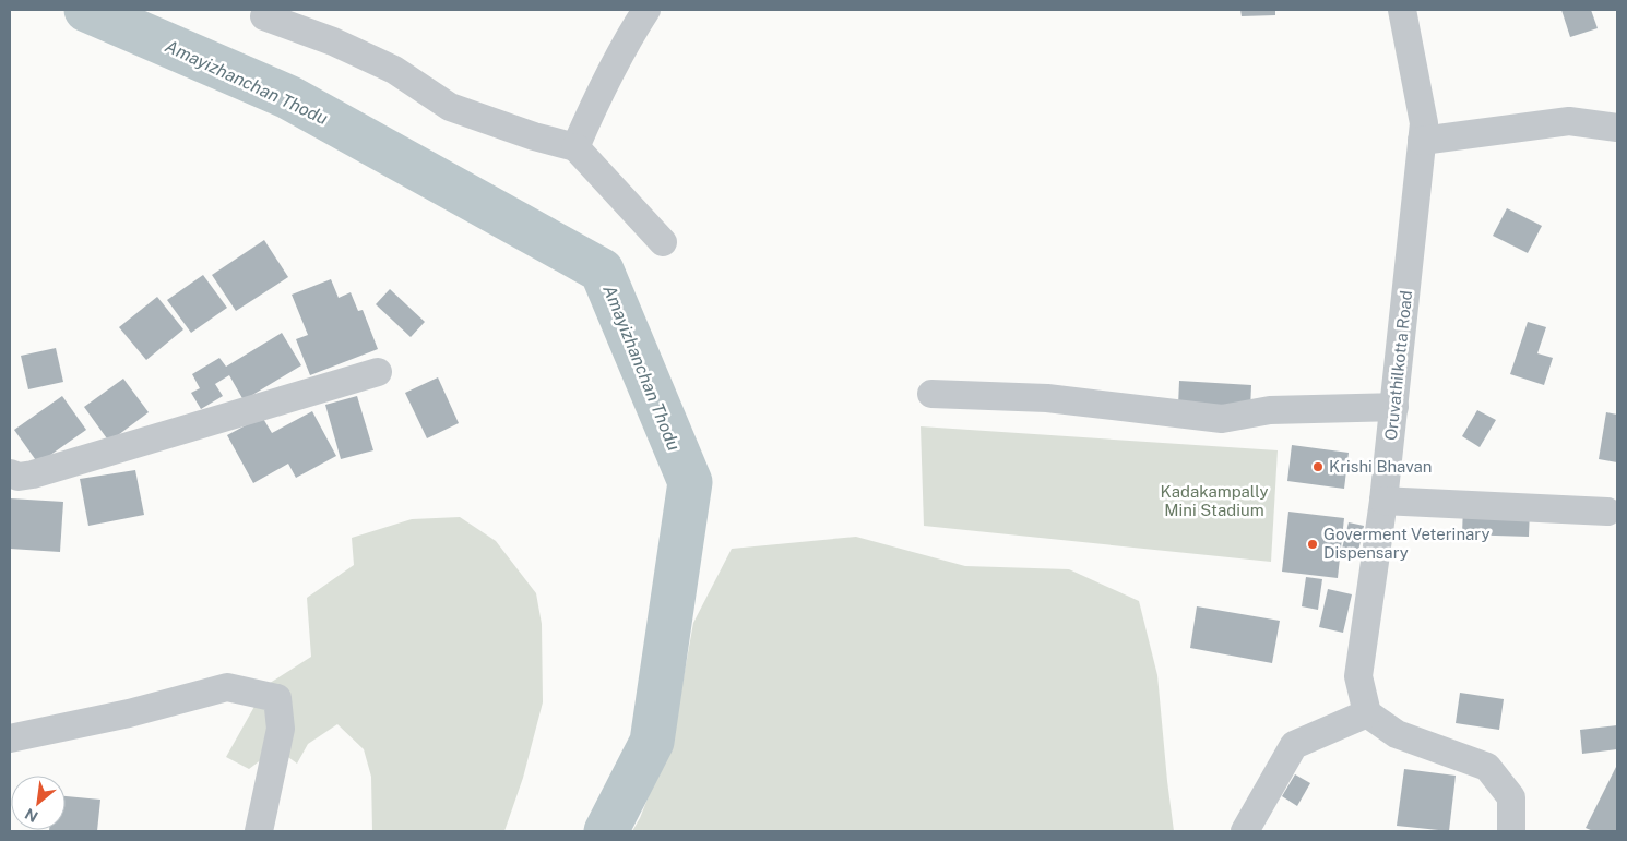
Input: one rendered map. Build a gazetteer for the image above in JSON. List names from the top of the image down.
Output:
{
  "streets": {
    "street": ["Oruvathilkotta Road"]
  },
  "water": ["Amayizhanchan Thodu"],
  "parks": ["Kadakampally Mini Stadium"],
  "places": ["Krishi Bhavan", "Goverment Veterinary Dispensary"],
  "north": "bottom left"
}
